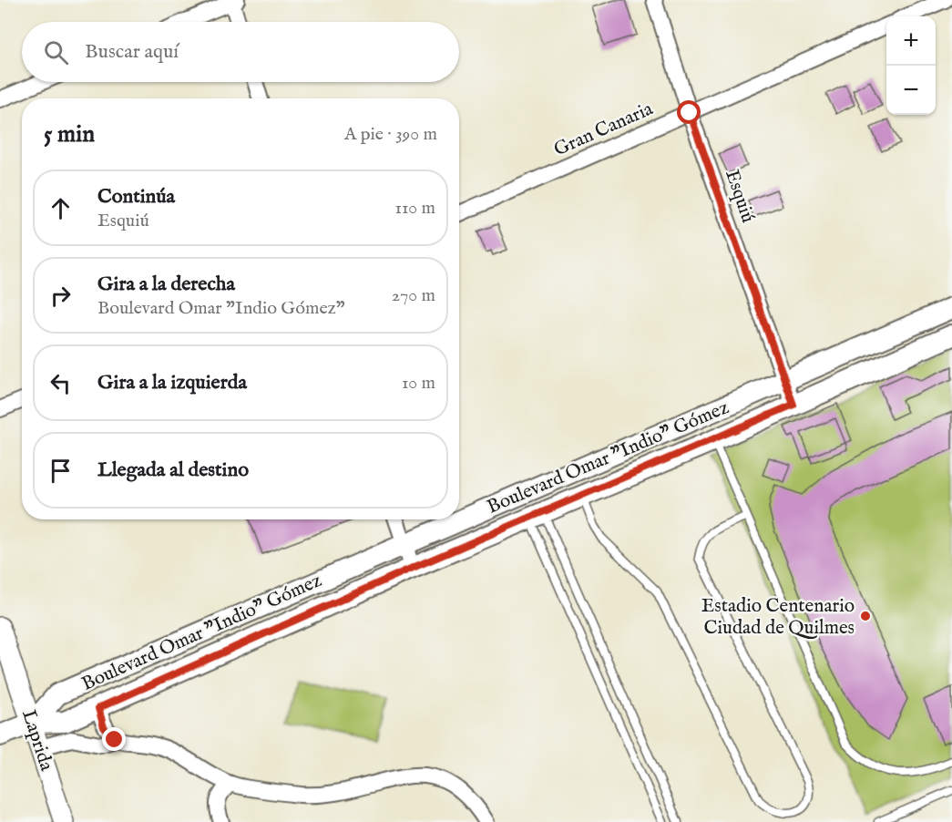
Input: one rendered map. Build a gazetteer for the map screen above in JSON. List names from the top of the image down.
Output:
{
  "streets": {
    "main road": ["Boulevard Omar \"Indio\" Gómez"],
    "street": ["Gran Canaria", "Esquiú", "Laprida"]
  },
  "crossings": [
    ["Gran Canaria", "Esquiú"],
    ["Esquiú", "Boulevard Omar \"Indio\" Gómez"],
    ["Boulevard Omar \"Indio\" Gómez", "Laprida"]
  ],
  "places": ["Estadio Centenario Ciudad de Quilmes"],
  "page": {
    "map_buttons": ["+", "−"],
    "search": "Buscar aquí",
    "heading": ["5 min", "A pie · 390 m"],
    "list": [
      ["Continúa", "Esquiú", "110 m"],
      ["Gira a la derecha", "Boulevard Omar \"Indio Gómez\"", "270 m"],
      ["Gira a la izquierda", "10 m"],
      "Llegada al destino"
    ]
  }
}
